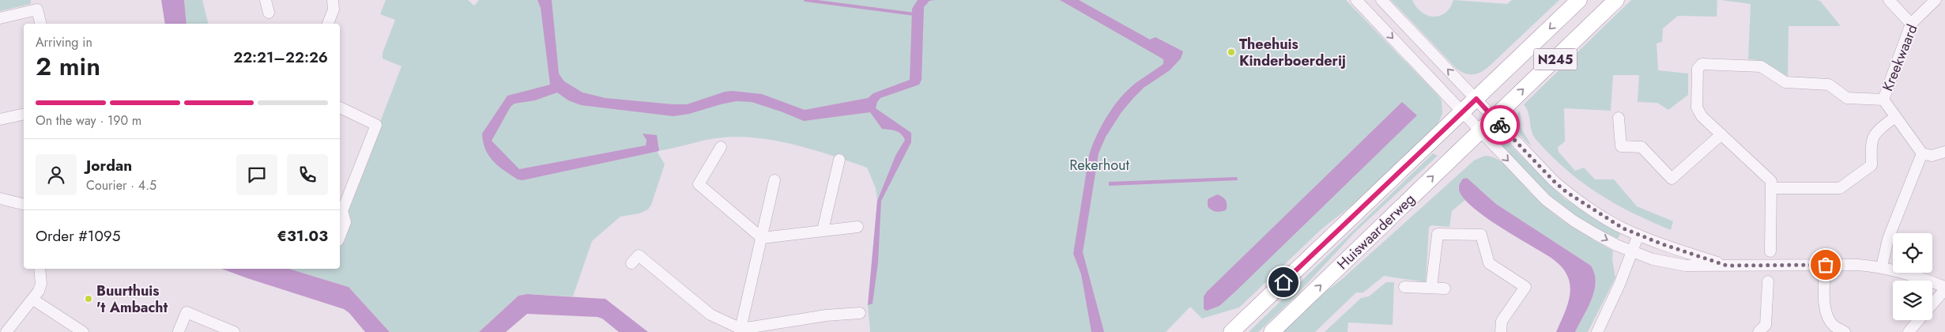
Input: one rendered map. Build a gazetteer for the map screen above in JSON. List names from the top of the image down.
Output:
{
  "streets": {
    "highway": ["N245", "Huiswaarderweg"],
    "street": ["Kreekwaard"]
  },
  "parks": ["Rekerhout"],
  "places": ["Theehuis Kinderboerderij", "Buurthuis 't Ambacht"],
  "page": {
    "heading": ["2 min", "Arriving in", "22:21–22:26"],
    "panel": [
      "Jordan",
      "Courier · 4.5",
      "Order #1095",
      "€31.03"
    ],
    "bar": "On the way · 190 m"
  }
}
